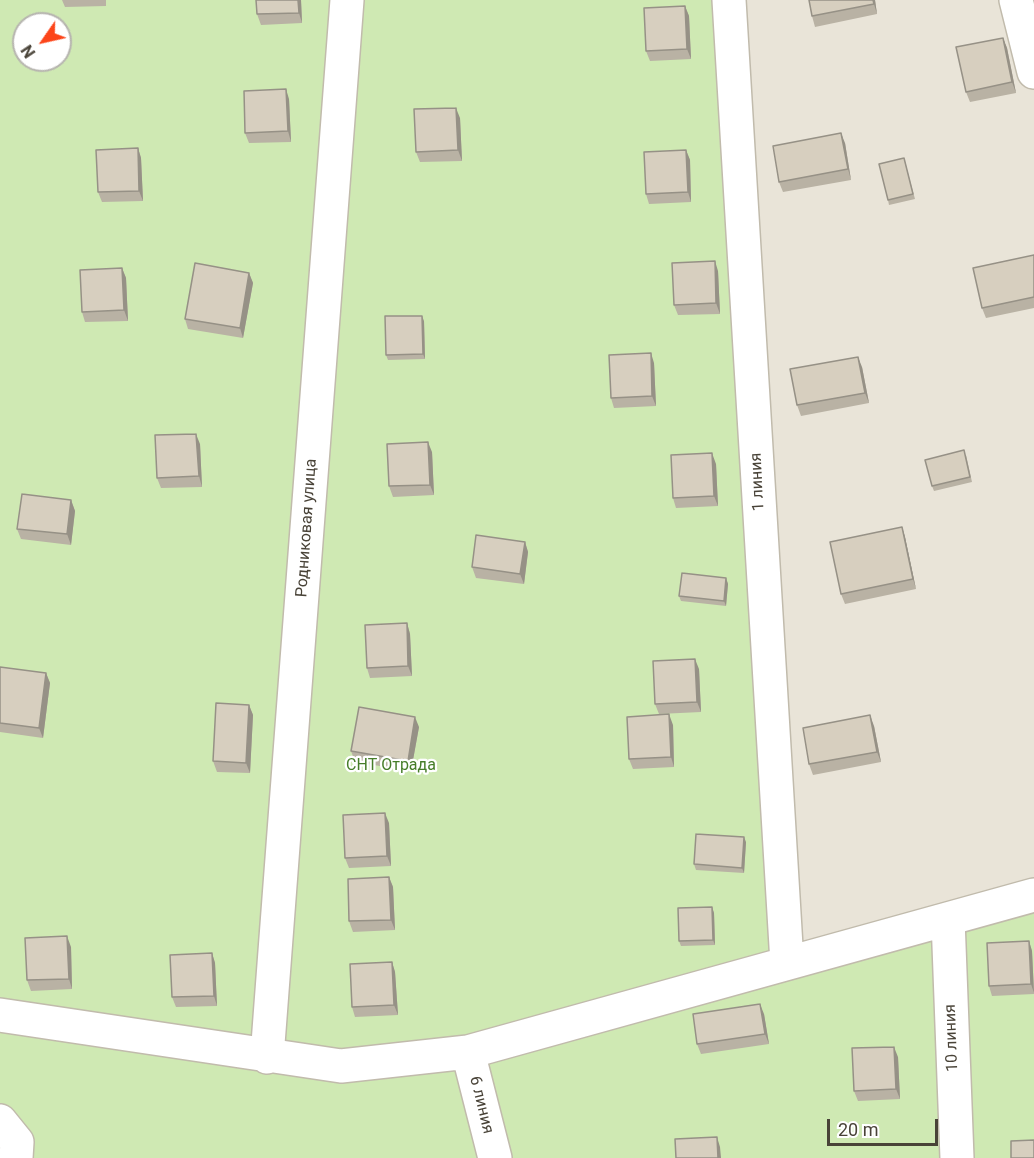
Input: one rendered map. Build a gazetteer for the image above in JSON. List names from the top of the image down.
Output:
{
  "streets": {
    "street": [
      "1 линия",
      "Родниковая улица",
      "10 линия",
      "6 линия"
    ]
  },
  "parks": ["СНТ Отрада"],
  "scale_bar": "20 m",
  "north": "bottom left"
}
